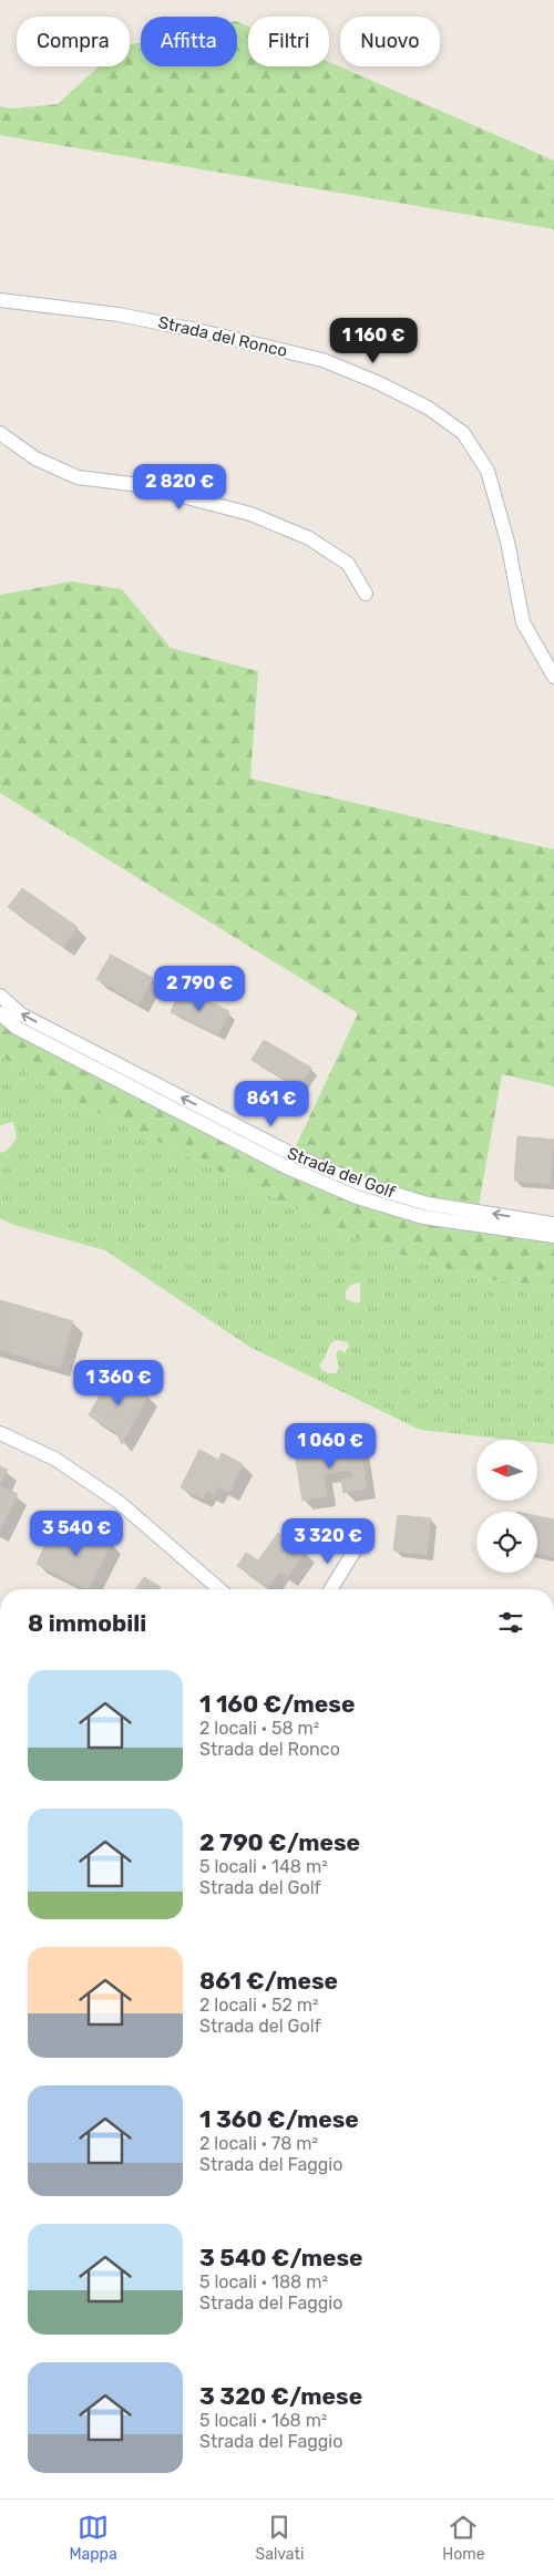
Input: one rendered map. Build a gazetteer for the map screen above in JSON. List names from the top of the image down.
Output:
{
  "streets": {
    "street": ["Strada del Ronco", "Strada del Golf"]
  },
  "north": "left",
  "page": {
    "chip": [
      "Compra",
      "Affitta",
      "Filtri",
      "Nuovo"
    ],
    "price": [
      "1 160 €",
      "2 820 €",
      "2 790 €",
      "861 €",
      "1 360 €",
      "1 060 €",
      "3 540 €",
      "3 320 €"
    ],
    "heading": "8 immobili",
    "list": [
      {
        "name": "1 160 €/mese",
        "note": "2 locali · 58 m² · Strada del Ronco"
      },
      {
        "name": "2 790 €/mese",
        "note": "5 locali · 148 m² · Strada del Golf"
      },
      {
        "name": "861 €/mese",
        "note": "2 locali · 52 m² · Strada del Golf"
      },
      {
        "name": "1 360 €/mese",
        "note": "2 locali · 78 m² · Strada del Faggio"
      },
      {
        "name": "3 540 €/mese",
        "note": "5 locali · 188 m² · Strada del Faggio"
      },
      {
        "name": "3 320 €/mese",
        "note": "5 locali · 168 m² · Strada del Faggio"
      }
    ],
    "tabs": ["Mappa", "Salvati", "Home"]
  }
}
